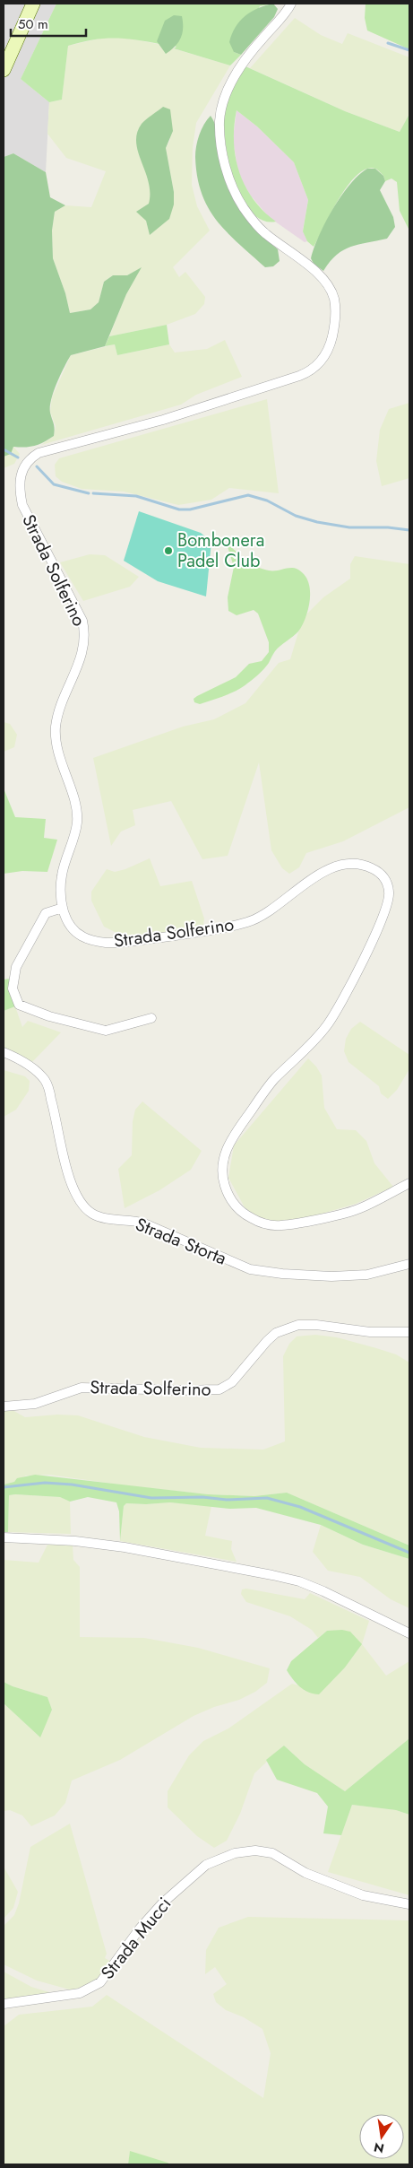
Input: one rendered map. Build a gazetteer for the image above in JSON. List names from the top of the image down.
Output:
{
  "streets": {
    "street": ["Strada Solferino", "Strada Storta", "Strada Mucci"]
  },
  "places": ["Bombonera Padel Club"],
  "scale_bar": "50 m",
  "north": "bottom"
}
